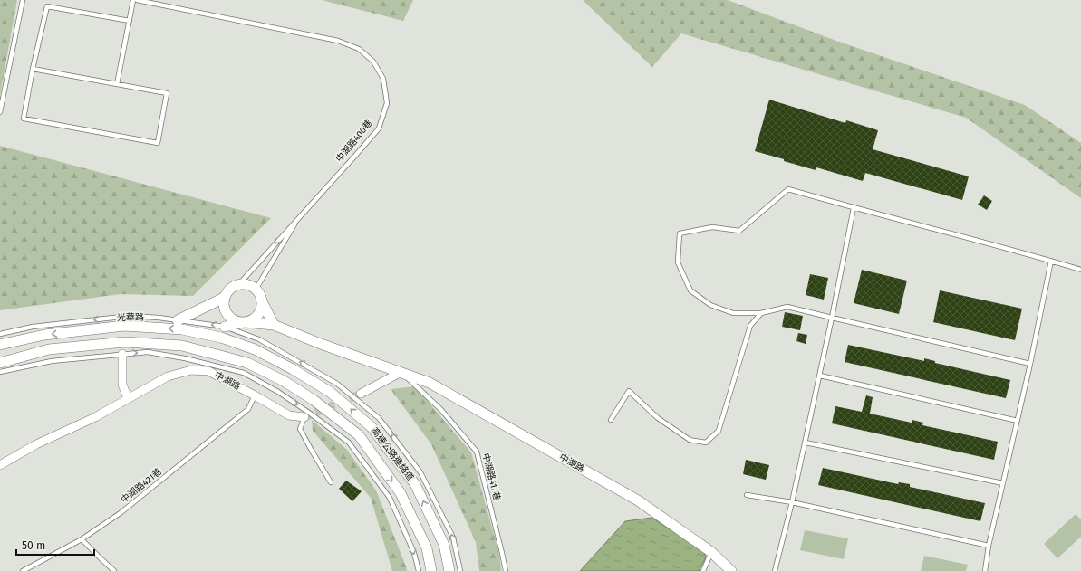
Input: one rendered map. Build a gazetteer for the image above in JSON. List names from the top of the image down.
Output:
{
  "streets": {
    "street": ["光華路", "中湖路", "高速公路連絡道"],
    "lane": ["中湖路400巷", "中湖路417巷", "中湖路421巷"]
  },
  "crossings": [
    ["中湖路400巷", "中湖路"],
    ["光華路", "高速公路連絡道"],
    ["中湖路", "中湖路417巷"],
    ["中湖路", "中湖路421巷"]
  ],
  "one_way": ["光華路"],
  "scale_bar": "50 m"
}
